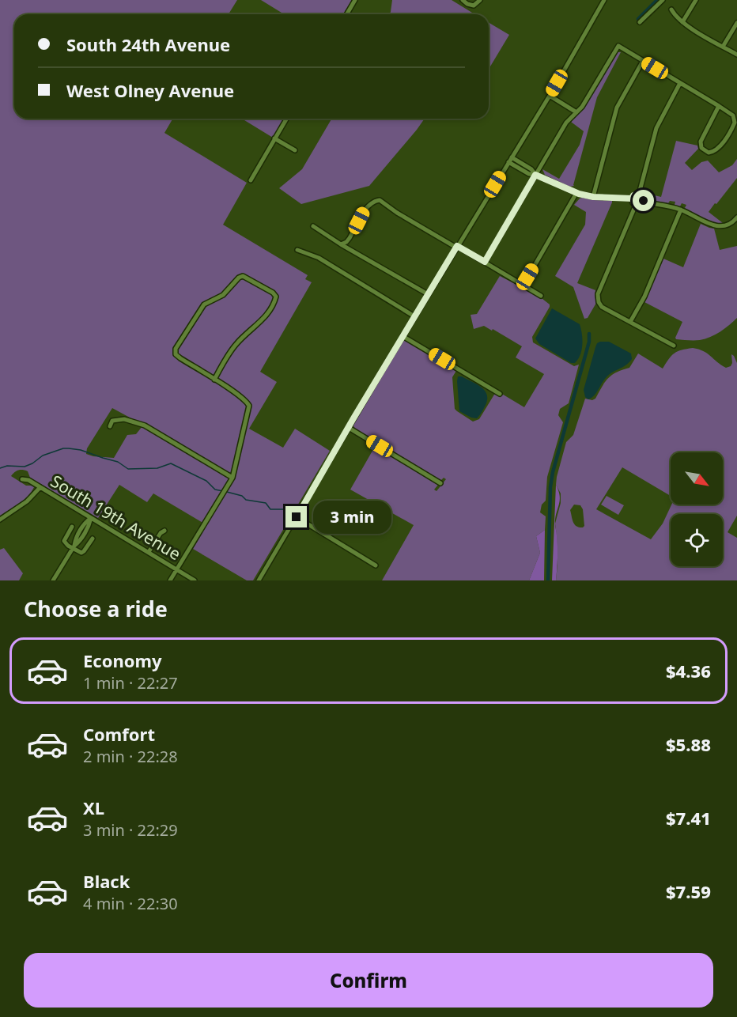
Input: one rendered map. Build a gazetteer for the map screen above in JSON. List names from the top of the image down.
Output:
{
  "streets": {
    "street": ["South 19th Avenue"]
  },
  "north": "bottom right",
  "page": {
    "banner": ["South 24th Avenue", "West Olney Avenue"],
    "bubble": "3 min",
    "heading": "Choose a ride",
    "list": [
      {
        "name": "Economy",
        "note": "1 min · 22:27",
        "value": "$4.36"
      },
      {
        "name": "Comfort",
        "note": "2 min · 22:28",
        "value": "$5.88"
      },
      {
        "name": "XL",
        "note": "3 min · 22:29",
        "value": "$7.41"
      },
      {
        "name": "Black",
        "note": "4 min · 22:30",
        "value": "$7.59"
      }
    ],
    "buttons": "Confirm"
  }
}
